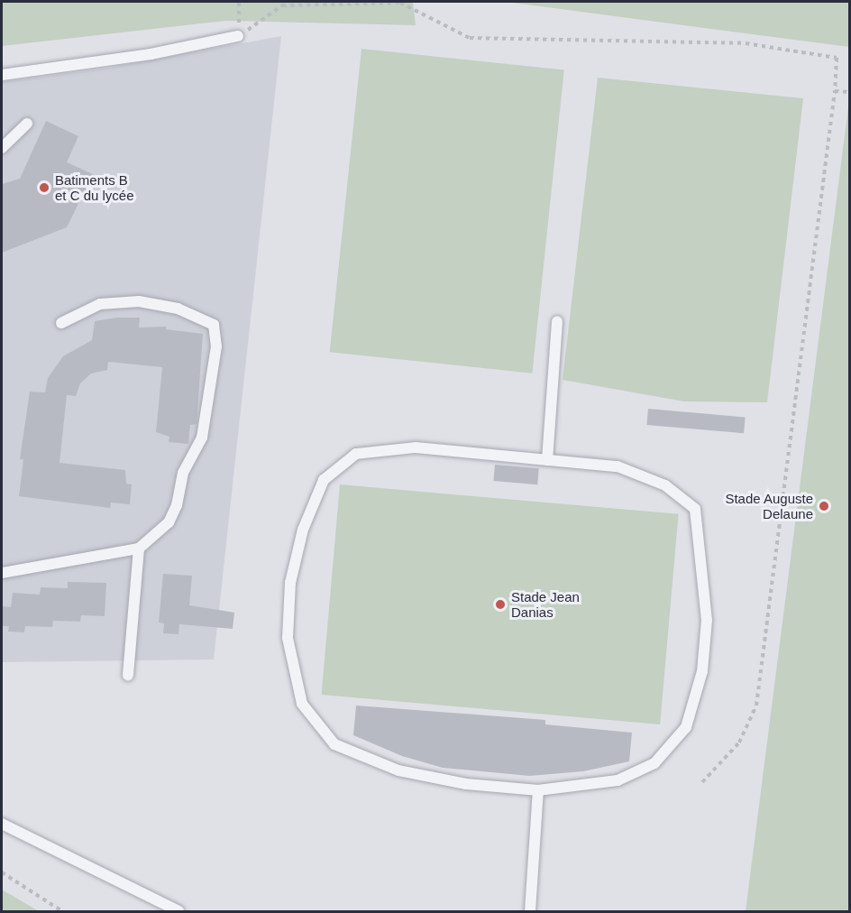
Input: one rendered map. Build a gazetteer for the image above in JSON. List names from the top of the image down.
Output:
{
  "places": ["Batiments B et C du lycée", "Stade Auguste Delaune", "Stade Jean Danias"]
}
